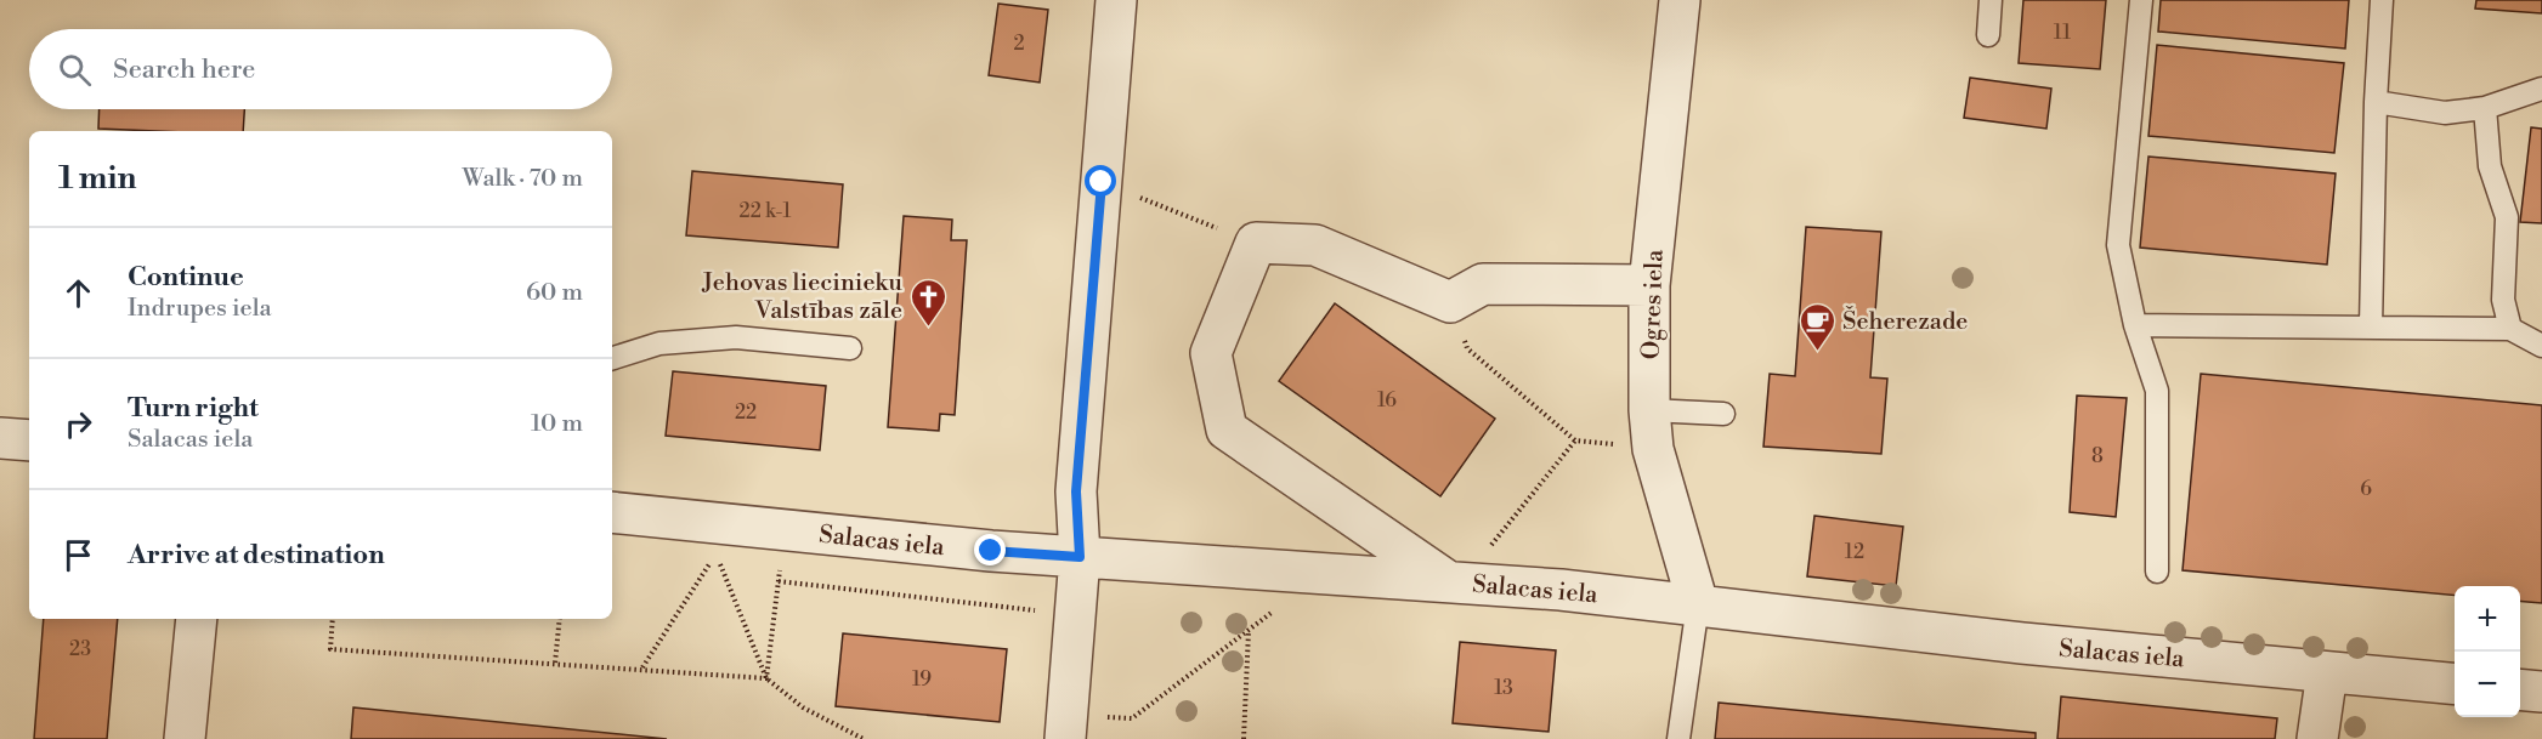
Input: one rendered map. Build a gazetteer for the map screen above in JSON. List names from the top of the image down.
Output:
{
  "streets": {
    "street": ["Ogres iela", "Salacas iela"]
  },
  "crossings": [
    ["Ogres iela", "Salacas iela"]
  ],
  "places": {
    "church": ["Jehovas liecinieku Valstības zāle"],
    "cafe": ["Šeherezade"]
  },
  "house_numbers": [
    "11",
    "2",
    "22 k-1",
    "16",
    "22",
    "8",
    "6",
    "12",
    "23",
    "19",
    "13"
  ],
  "page": {
    "search": "Search here",
    "heading": ["1 min", "Walk · 70 m"],
    "list": [
      ["Continue", "Indrupes iela", "60 m"],
      ["Turn right", "Salacas iela", "10 m"],
      "Arrive at destination"
    ],
    "map_buttons": ["+", "−"]
  }
}
